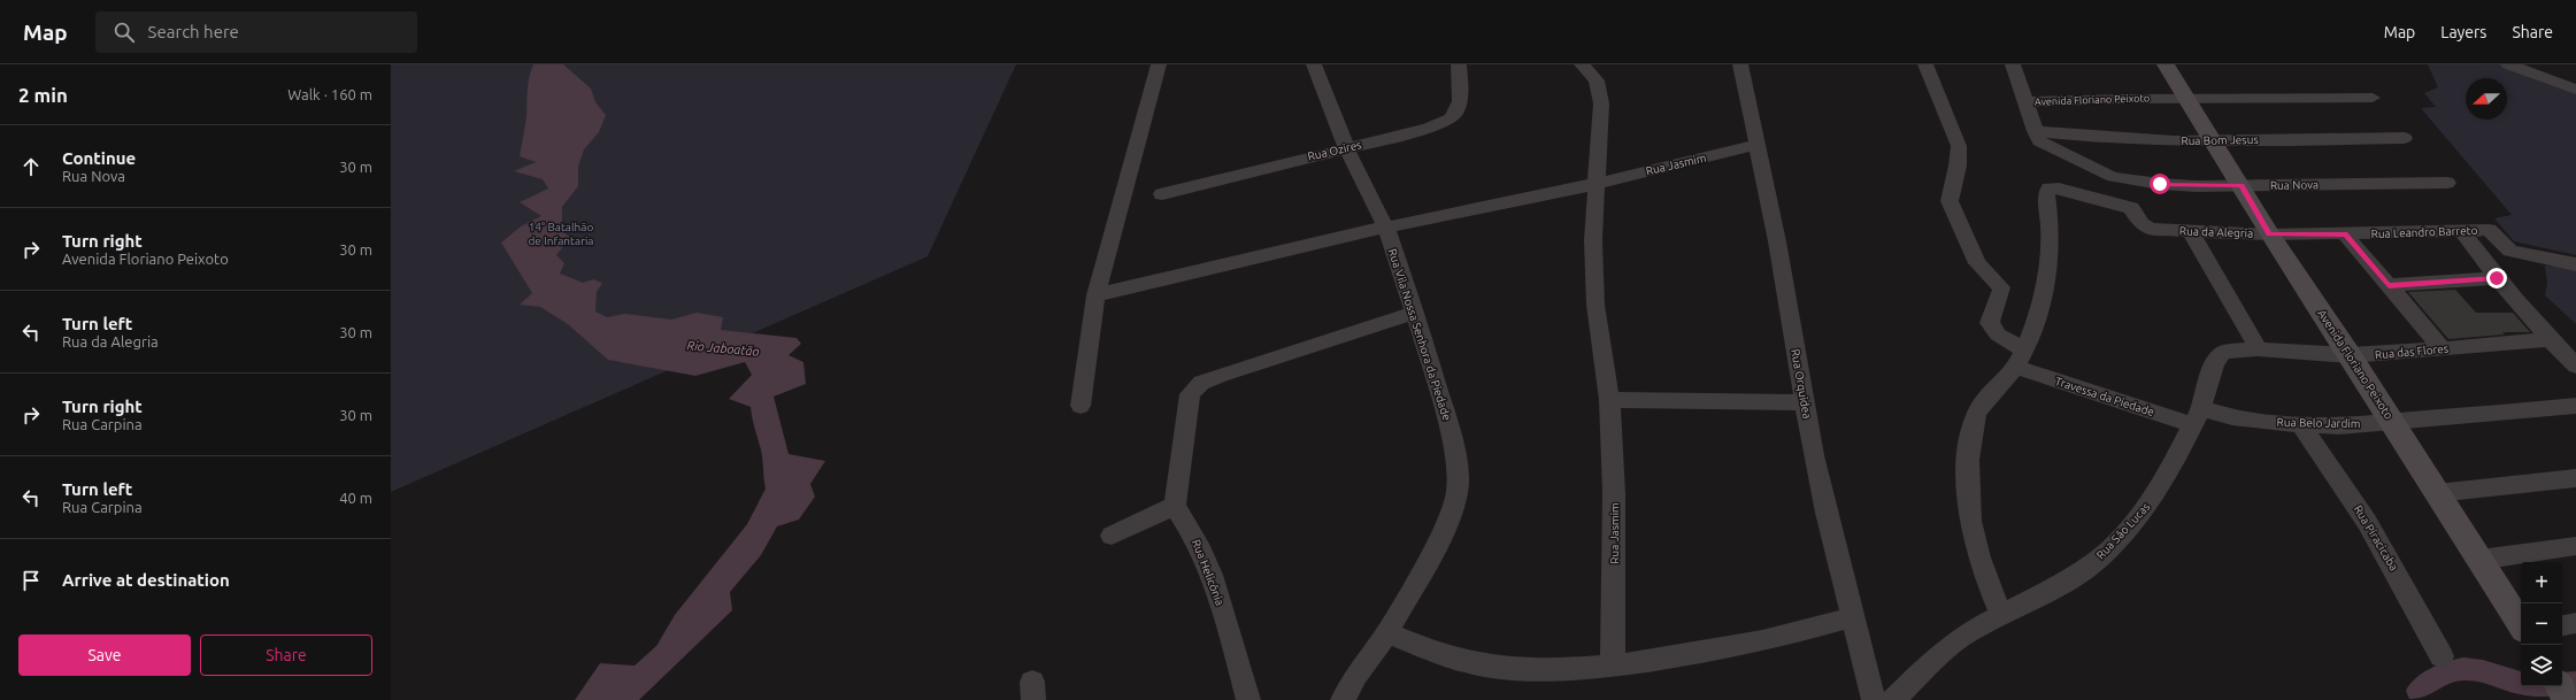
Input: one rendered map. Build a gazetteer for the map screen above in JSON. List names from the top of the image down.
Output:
{
  "streets": {
    "street": [
      "Avenida Floriano Peixoto",
      "Rua Bom Jesus",
      "Rua Ozires",
      "Rua Jasmim",
      "Rua Nova",
      "Rua da Alegria",
      "Rua Leandro Barreto",
      "Rua Vila Nossa Senhora da Piedade",
      "Rua das Flores",
      "Rua Orquidea",
      "Travessa da Piedade",
      "Rua Belo Jardim",
      "Rua São Lucas",
      "Rua Piracicaba",
      "Rua Helicônia"
    ]
  },
  "crossings": [
    ["Avenida Floriano Peixoto", "Rua Bom Jesus"],
    ["Avenida Floriano Peixoto", "Rua Nova"],
    ["Avenida Floriano Peixoto", "Rua da Alegria"],
    ["Avenida Floriano Peixoto", "Rua das Flores"],
    ["Avenida Floriano Peixoto", "Rua Belo Jardim"],
    ["Rua Bom Jesus", "Rua Nova"],
    ["Rua Ozires", "Rua Vila Nossa Senhora da Piedade"],
    ["Rua Jasmim", "Rua Orquidea"],
    ["Rua da Alegria", "Rua Leandro Barreto"],
    ["Rua da Alegria", "Travessa da Piedade"],
    ["Rua das Flores", "Rua São Lucas"],
    ["Travessa da Piedade", "Rua Belo Jardim"],
    ["Travessa da Piedade", "Rua São Lucas"],
    ["Rua Belo Jardim", "Rua São Lucas"],
    ["Rua Belo Jardim", "Rua Piracicaba"]
  ],
  "water": ["Rio Jaboatão"],
  "parks": ["14° Batalhão de Infantaria"],
  "north": "left",
  "page": {
    "header": "Map",
    "search": "Search here",
    "nav": ["Map", "Layers", "Share"],
    "heading": ["2 min", "Walk · 160 m"],
    "list": [
      ["Continue", "Rua Nova", "30 m"],
      ["Turn right", "Avenida Floriano Peixoto", "30 m"],
      ["Turn left", "Rua da Alegria", "30 m"],
      ["Turn right", "Rua Carpina", "30 m"],
      ["Turn left", "Rua Carpina", "40 m"],
      "Arrive at destination"
    ],
    "map_buttons": ["+", "−"],
    "buttons": ["Save", "Share"]
  }
}
